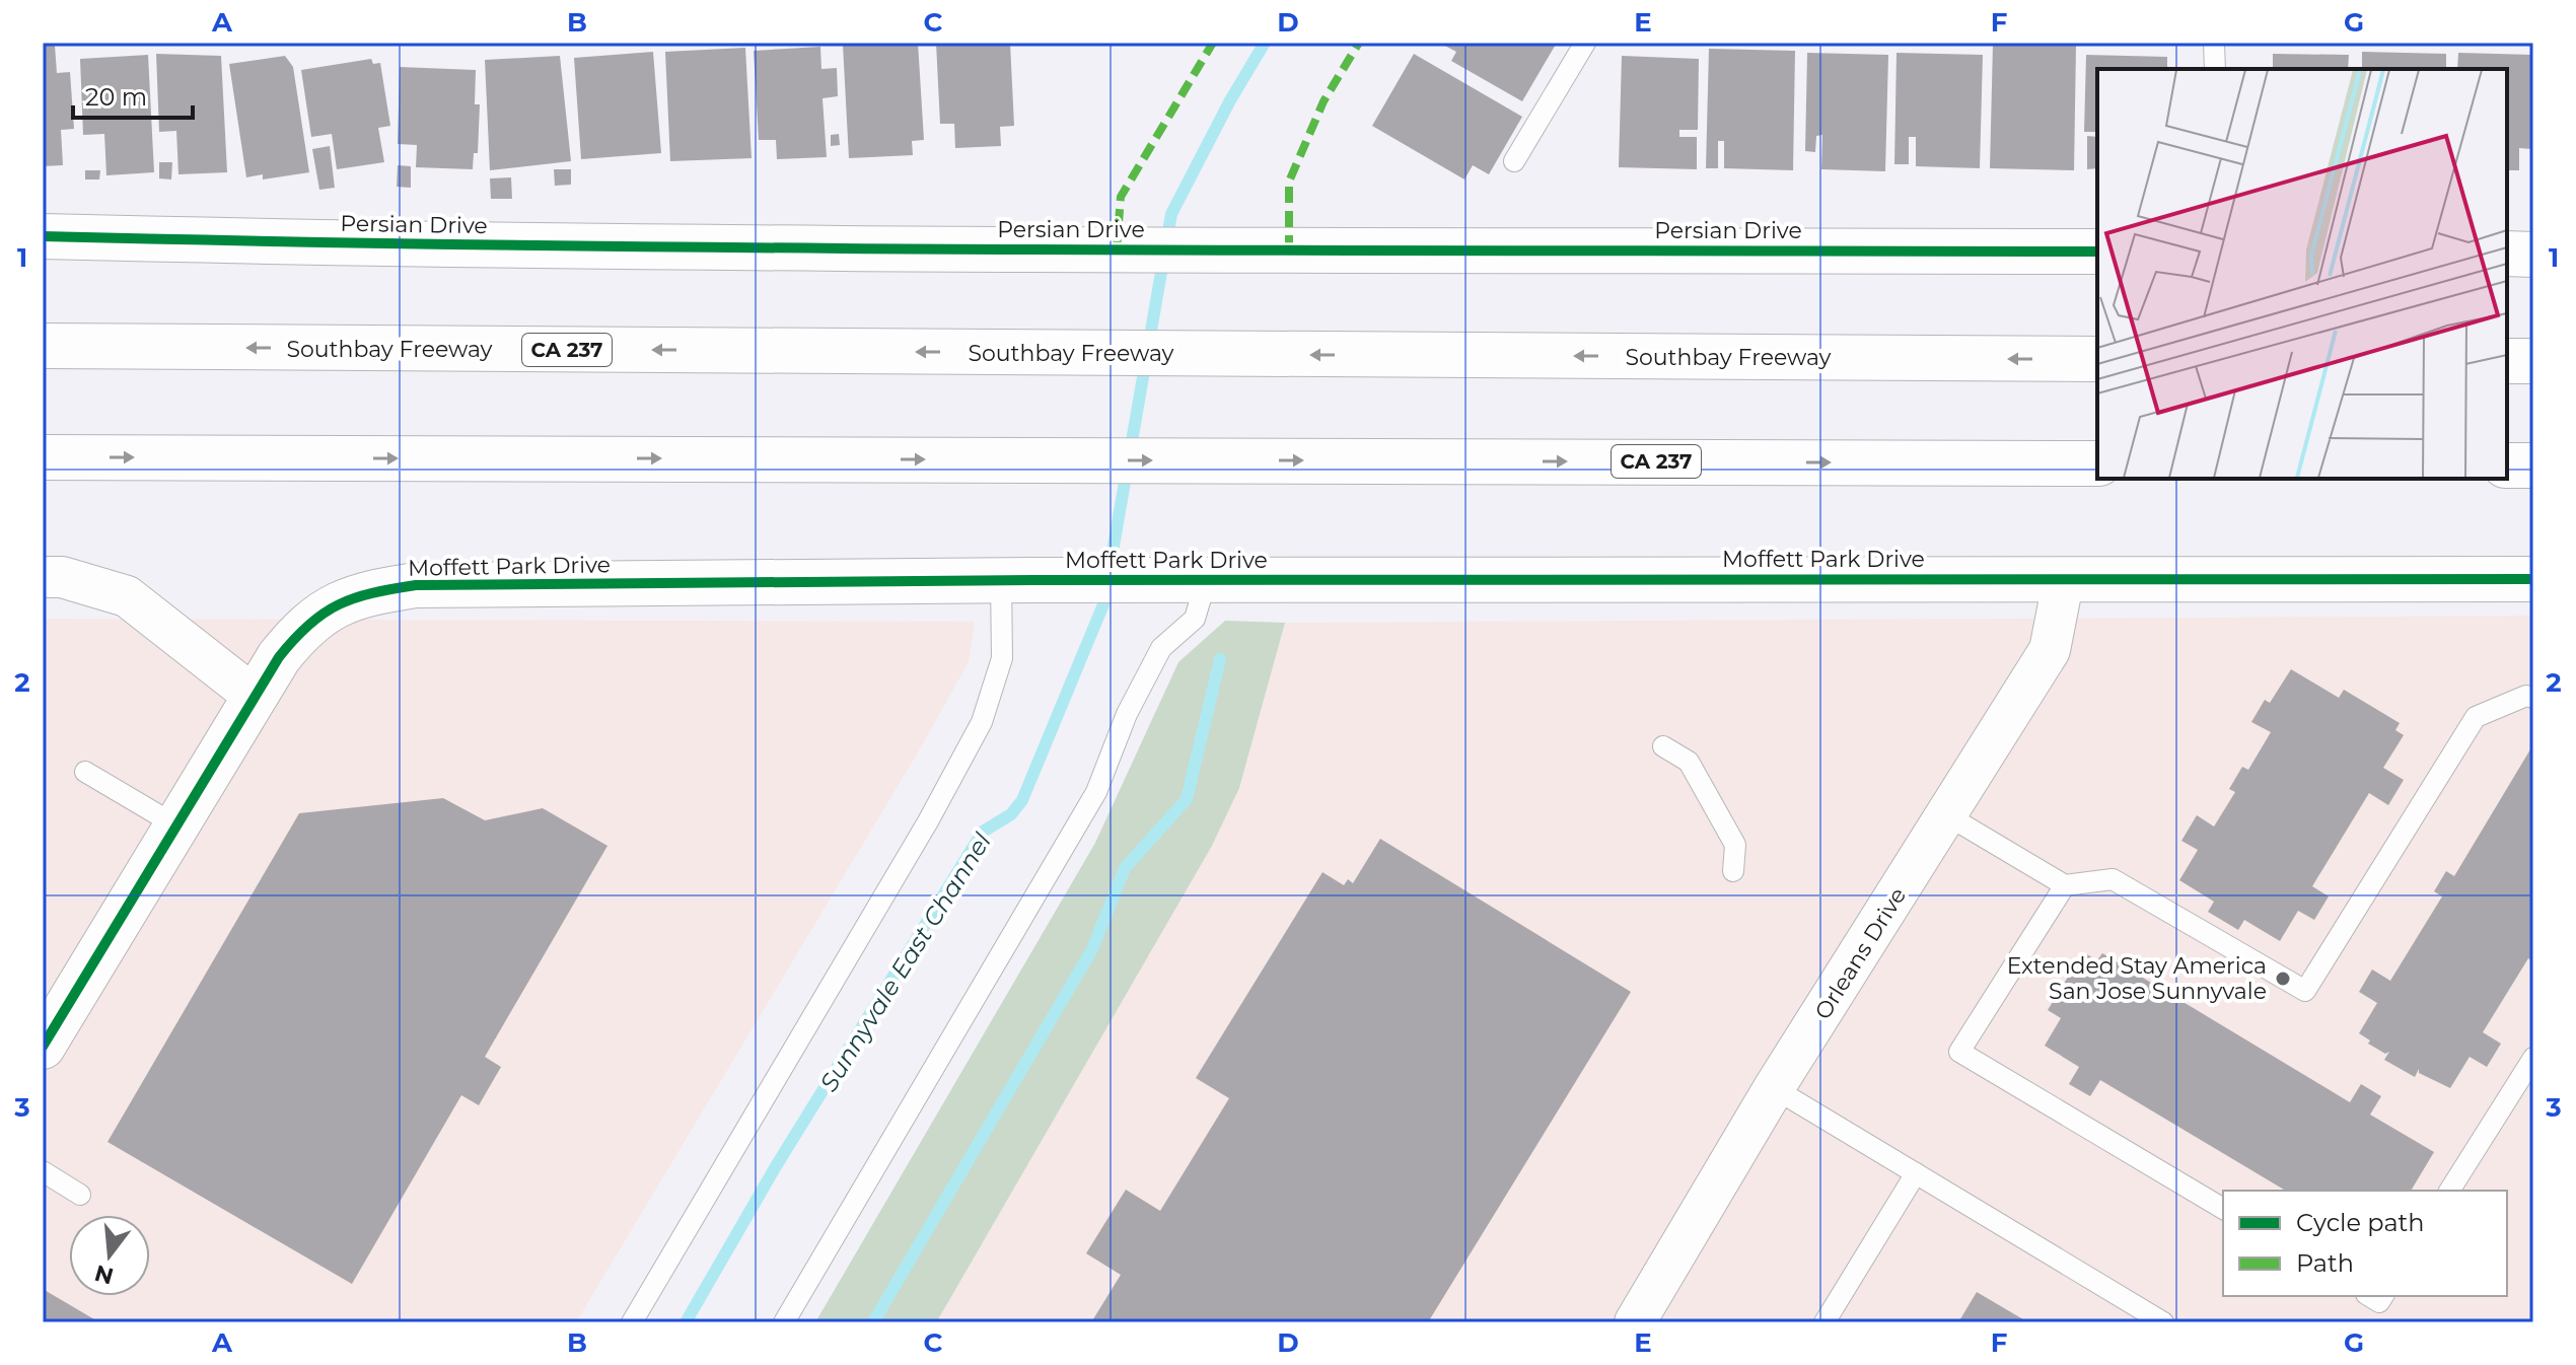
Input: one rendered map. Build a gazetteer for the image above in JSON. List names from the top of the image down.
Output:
{
  "streets": {
    "main road": [
      "Persian Drive",
      "Southbay Freeway",
      "CA 237",
      "Moffett Park Drive"
    ],
    "street": ["Orleans Drive"]
  },
  "crossings": [
    ["Moffett Park Drive", "Orleans Drive"]
  ],
  "water": ["Sunnyvale East Channel"],
  "places": ["Extended Stay America San Jose Sunnyvale"],
  "legend": ["Cycle path", "Path"],
  "scale_bar": "20 m",
  "north": "bottom",
  "grid": {
    "columns": [
      "A",
      "B",
      "C",
      "D",
      "E",
      "F",
      "G"
    ],
    "rows": ["1", "2", "3"]
  }
}
